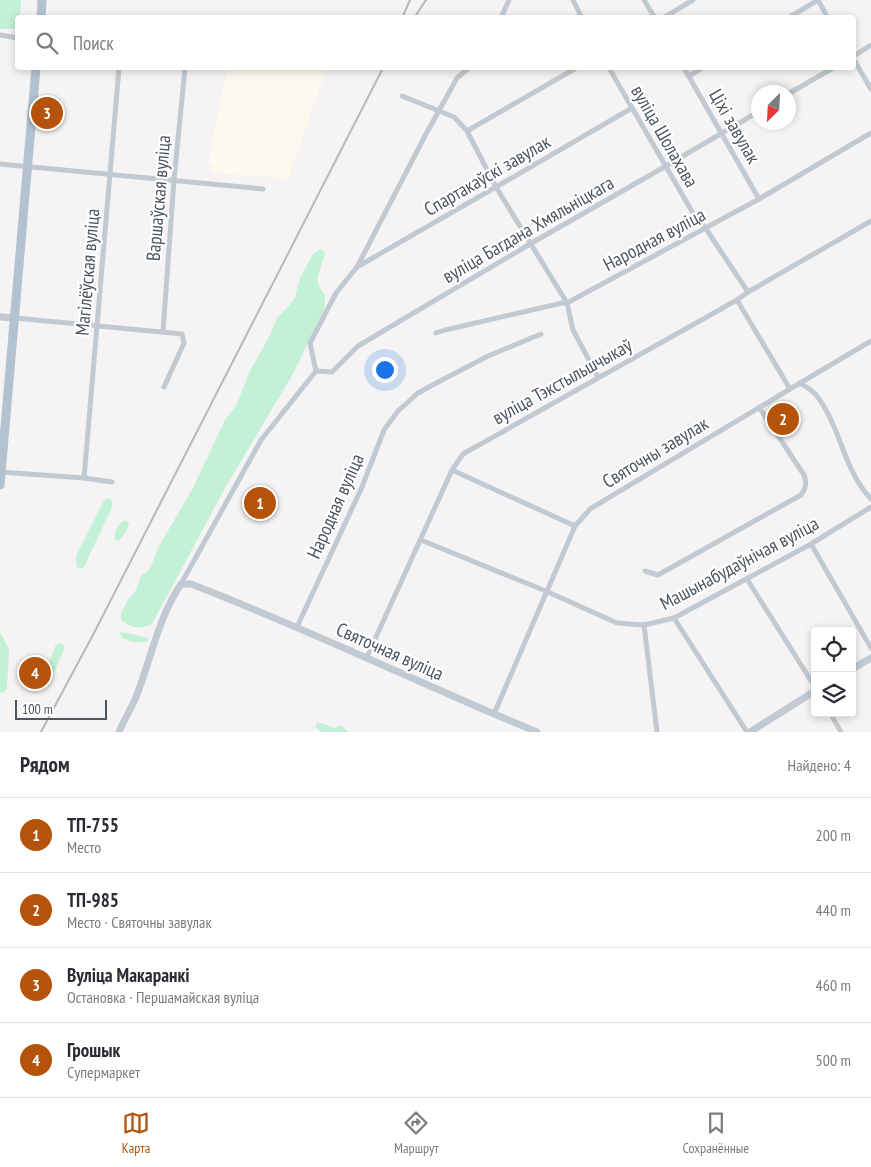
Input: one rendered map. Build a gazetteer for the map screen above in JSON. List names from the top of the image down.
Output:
{
  "streets": {
    "street": [
      "Ціхі завулак",
      "вуліца Шолахава",
      "Спартакаўскі завулак",
      "Варшаўская вуліца",
      "вуліца Багдана Хмяльніцкага",
      "Народная вуліца",
      "Магілёўская вуліца",
      "вуліца Тэкстыльшчыкаў",
      "Святочны завулак",
      "Машынабудаўнічая вуліца",
      "Святочная вуліца"
    ]
  },
  "crossings": [
    ["Ціхі завулак", "вуліца Багдана Хмяльніцкага"],
    ["Ціхі завулак", "Народная вуліца"],
    ["вуліца Шолахава", "Спартакаўскі завулак"],
    ["вуліца Шолахава", "вуліца Багдана Хмяльніцкага"],
    ["вуліца Шолахава", "Народная вуліца"],
    ["вуліца Шолахава", "вуліца Тэкстыльшчыкаў"],
    ["Народная вуліца", "Святочная вуліца"],
    ["вуліца Тэкстыльшчыкаў", "Машынабудаўнічая вуліца"],
    ["вуліца Тэкстыльшчыкаў", "Святочная вуліца"],
    ["Святочны завулак", "Машынабудаўнічая вуліца"]
  ],
  "scale_bar": "100 m",
  "north": "bottom left",
  "page": {
    "search": "Поиск",
    "pins": [
      "3",
      "2",
      "1",
      "4"
    ],
    "scale": "100 m",
    "heading": ["Рядом", "Найдено: 4"],
    "list": [
      {
        "mark": "1",
        "name": "ТП-755",
        "note": "Место",
        "value": "200 m"
      },
      {
        "mark": "2",
        "name": "ТП-985",
        "note": "Место · Святочны завулак",
        "value": "440 m"
      },
      {
        "mark": "3",
        "name": "Вуліца Макаранкі",
        "note": "Остановка · Першамайская вуліца",
        "value": "460 m"
      },
      {
        "mark": "4",
        "name": "Грошык",
        "note": "Супермаркет",
        "value": "500 m"
      }
    ],
    "nav": ["Карта", "Маршрут", "Сохранённые"]
  }
}
